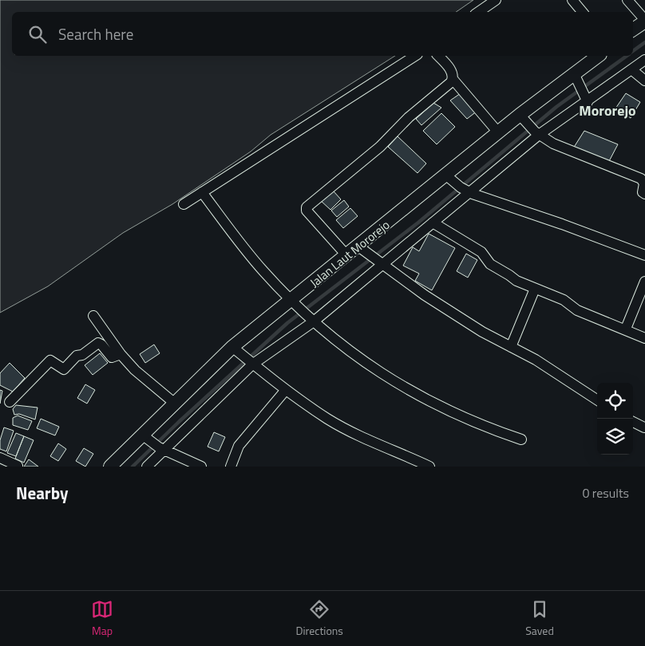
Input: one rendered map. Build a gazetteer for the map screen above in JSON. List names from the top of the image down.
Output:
{
  "streets": {
    "street": ["Jalan Laut Mororejo"]
  },
  "districts": ["Mororejo"],
  "page": {
    "search": "Search here",
    "heading": ["Nearby", "0 results"],
    "nav": ["Map", "Directions", "Saved"]
  }
}
